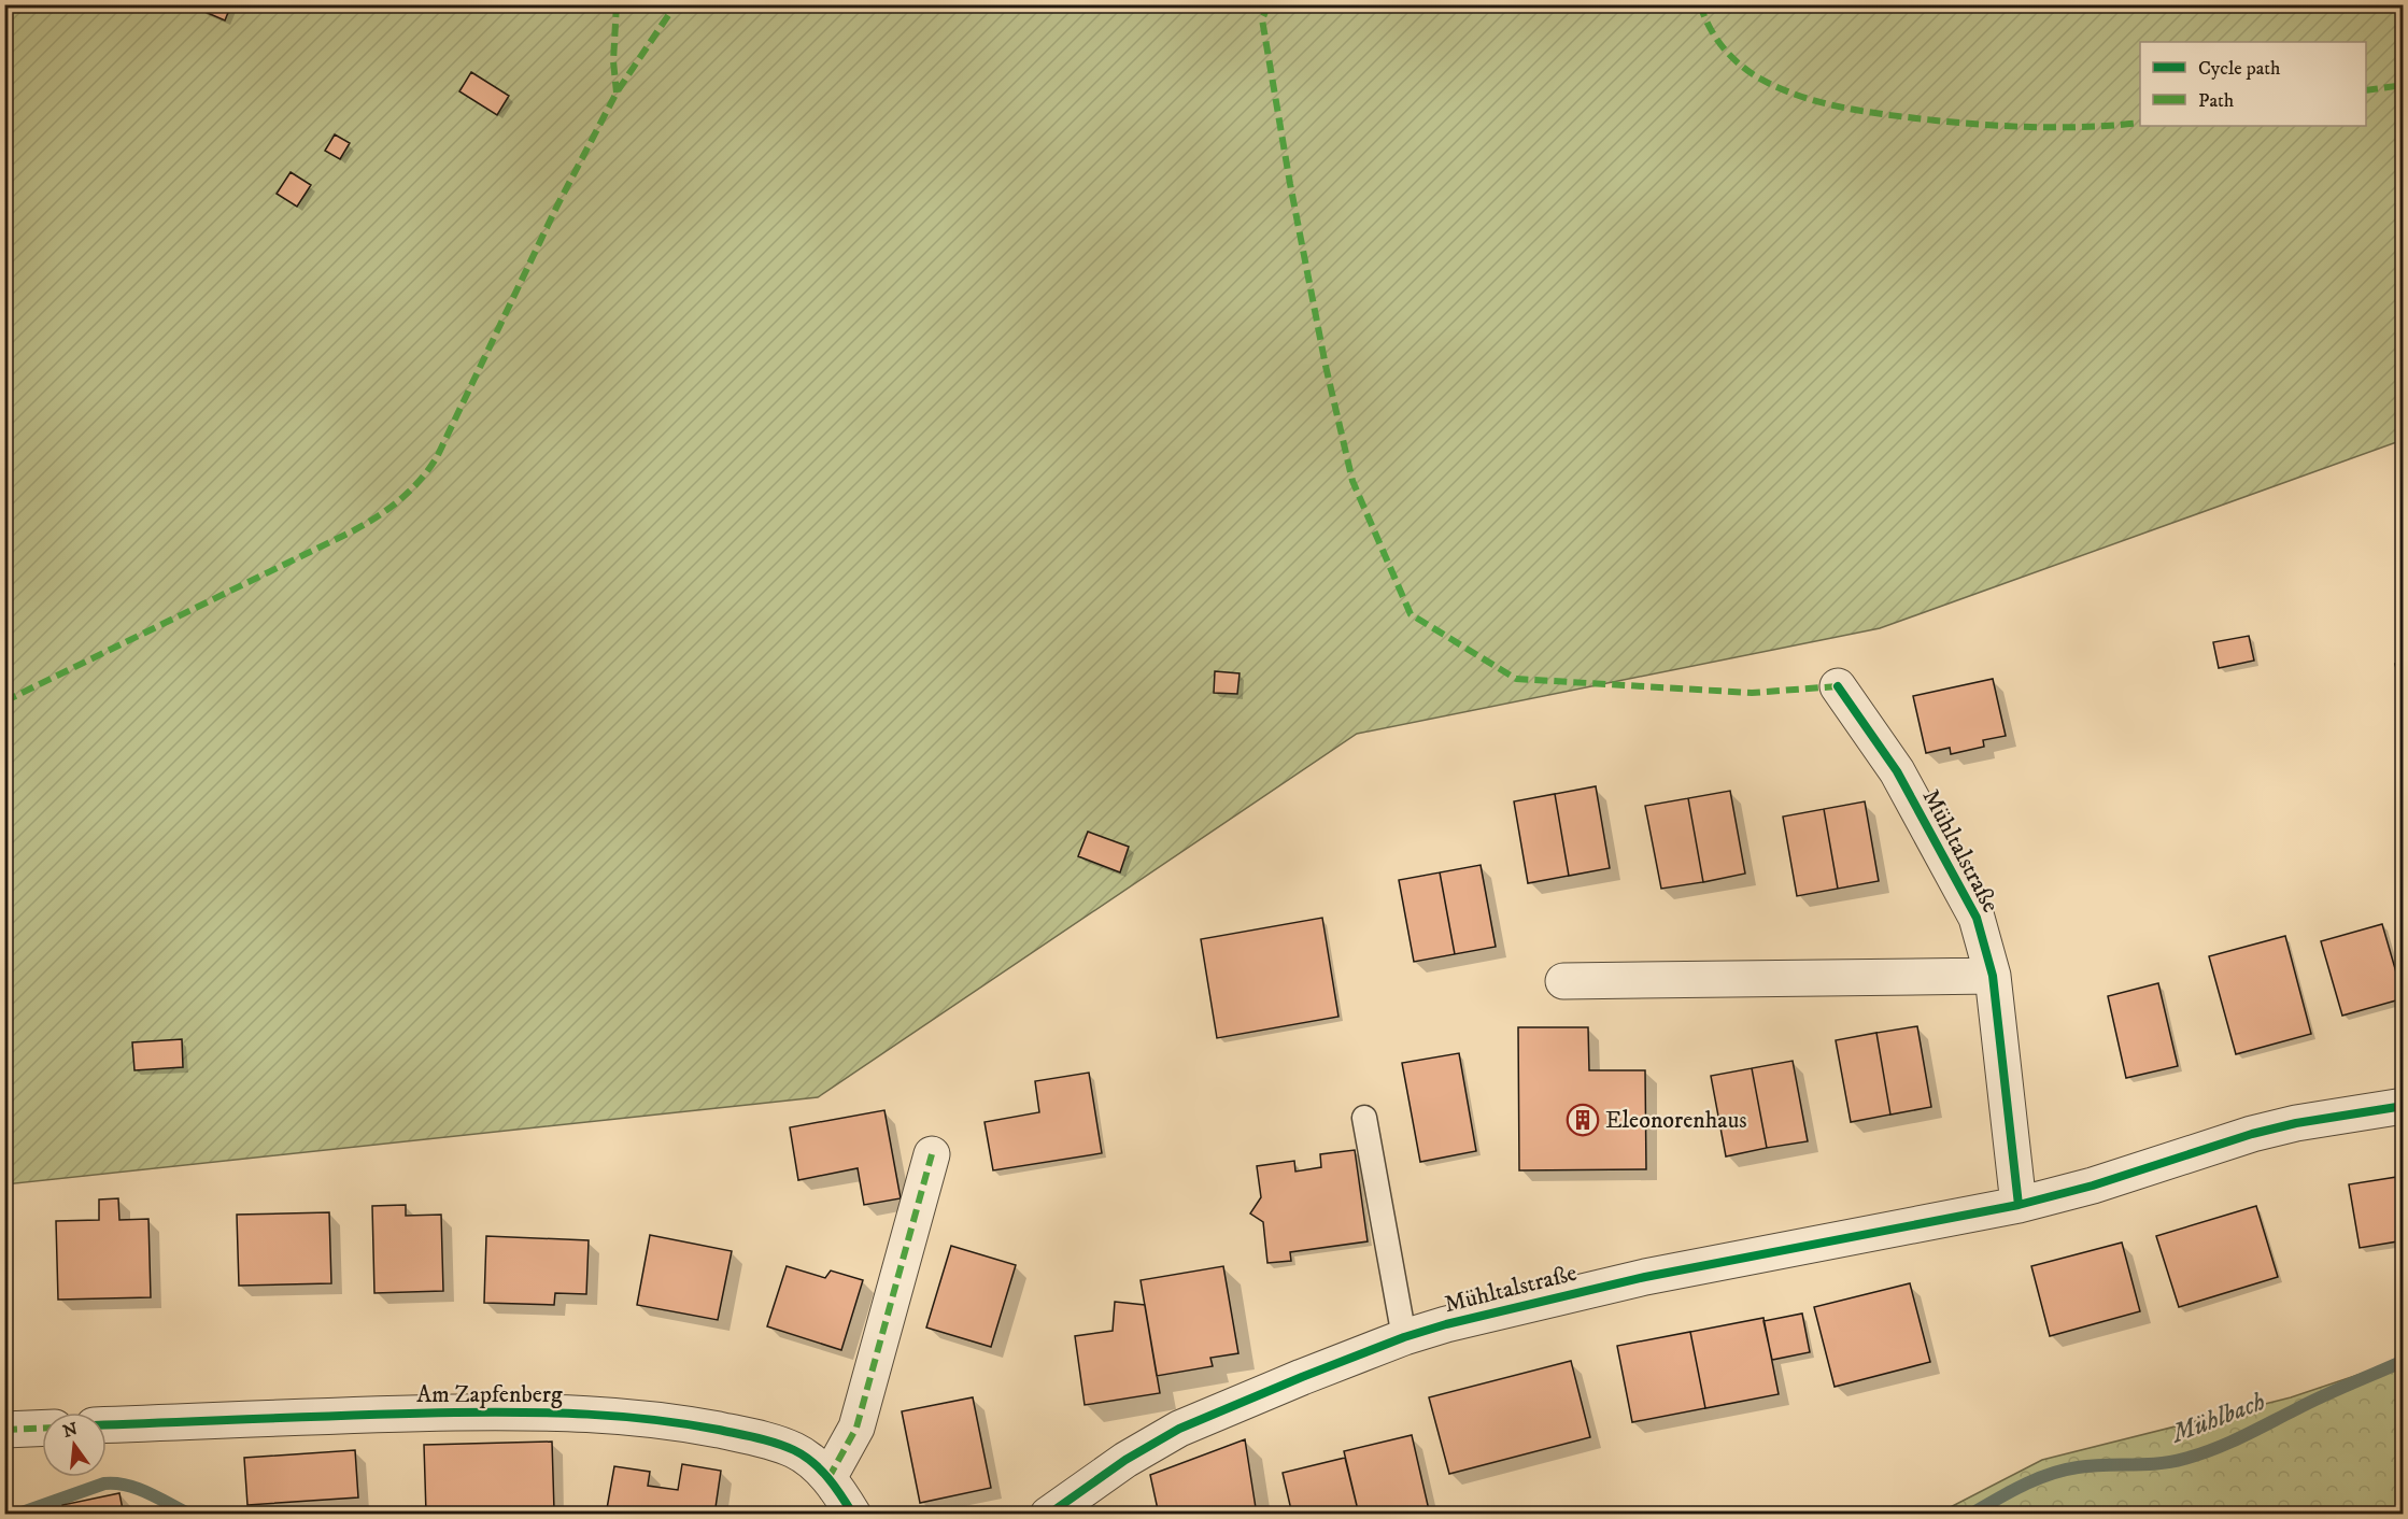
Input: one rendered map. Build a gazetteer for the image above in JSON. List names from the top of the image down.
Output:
{
  "streets": {
    "street": ["Mühltalstraße", "Am Zapfenberg"]
  },
  "water": ["Mühlbach"],
  "places": {
    "building": ["Eleonorenhaus"]
  },
  "legend": ["Cycle path", "Path"],
  "north": "top"
}
